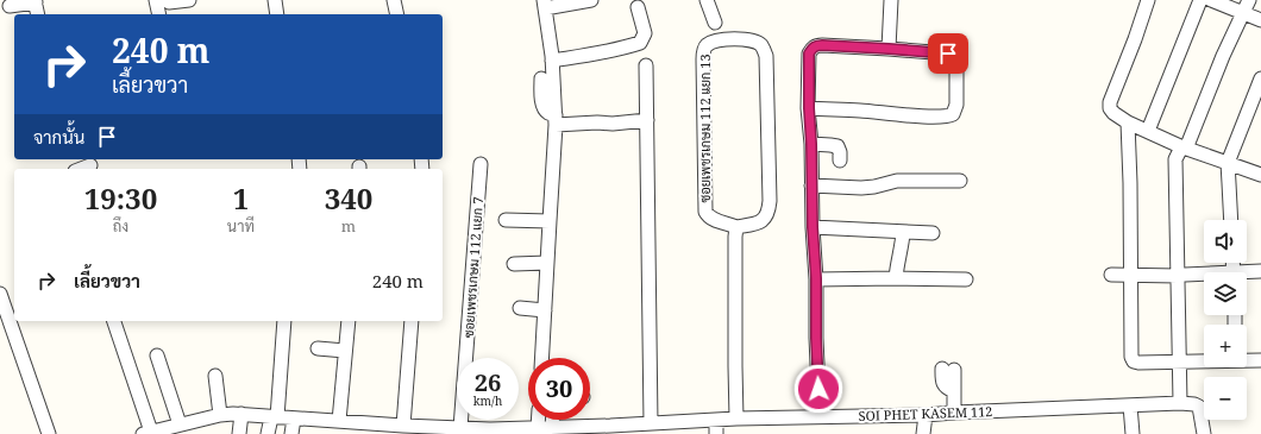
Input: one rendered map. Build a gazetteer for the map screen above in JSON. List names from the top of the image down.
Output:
{
  "streets": {
    "street": ["ซอยเพชรเกษม 112 แยก 13", "ซอยเพชรเกษม 112 แยก 7", "SOI PHET KASEM 112"]
  },
  "crossings": [
    ["ซอยเพชรเกษม 112 แยก 7", "SOI PHET KASEM 112"]
  ],
  "page": {
    "turn": ["240 m", "เลี้ยวขวา"],
    "then": "จากนั้น",
    "eta": [
      "19:30",
      "ถึง",
      "1",
      "นาที",
      "340",
      "m"
    ],
    "map_buttons": ["+", "−"],
    "list": [
      {
        "name": "เลี้ยวขวา",
        "value": "240 m"
      }
    ],
    "speed": "26 km/h",
    "limit": "30"
  }
}
